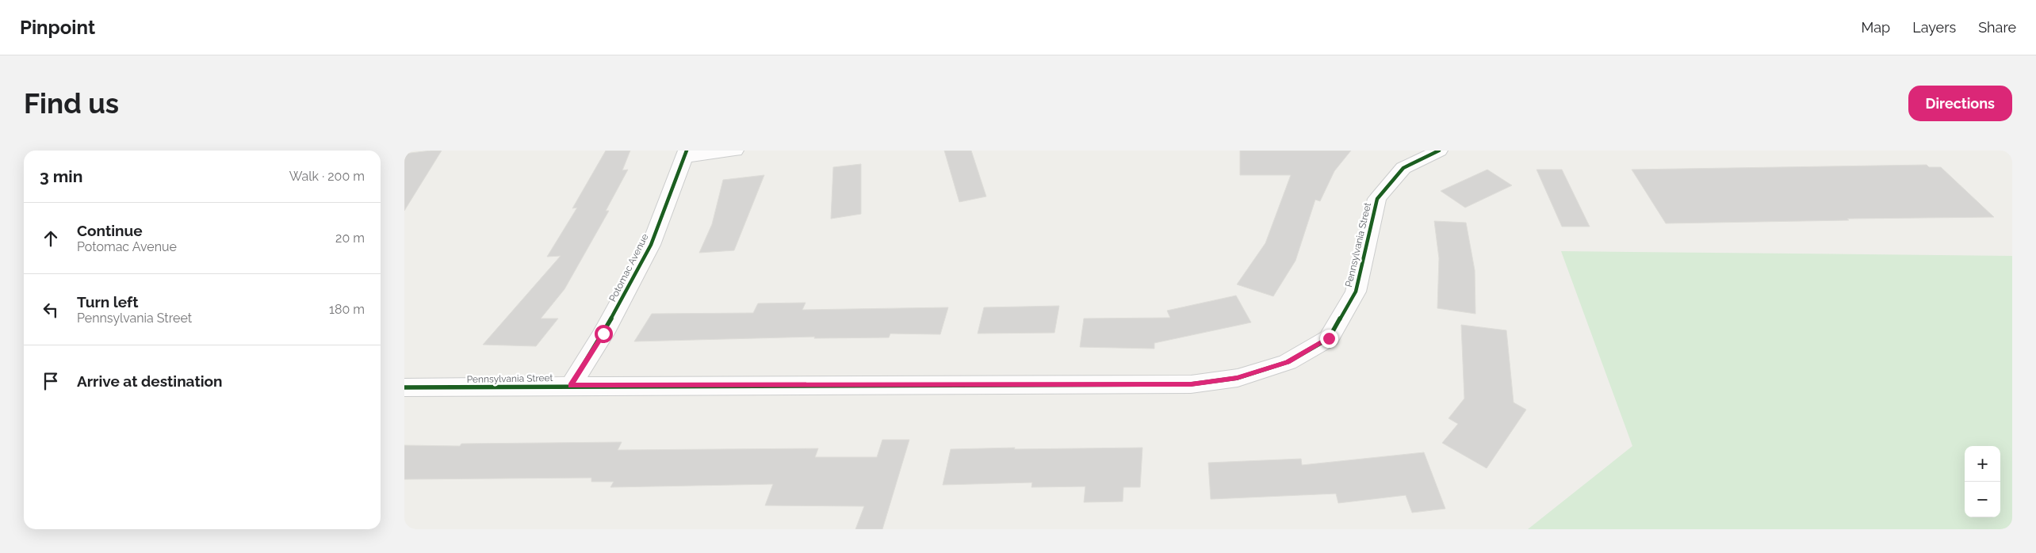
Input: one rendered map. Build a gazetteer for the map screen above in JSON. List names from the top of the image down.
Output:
{
  "streets": {
    "street": ["Pennsylvania Street", "Potomac Avenue"]
  },
  "crossings": [
    ["Pennsylvania Street", "Potomac Avenue"]
  ],
  "page": {
    "header": "Pinpoint",
    "nav": ["Map", "Layers", "Share"],
    "buttons": "Directions",
    "title": "Find us",
    "heading": ["3 min", "Walk · 200 m"],
    "list": [
      ["Continue", "Potomac Avenue", "20 m"],
      ["Turn left", "Pennsylvania Street", "180 m"],
      "Arrive at destination"
    ],
    "map_buttons": ["+", "−"]
  }
}
